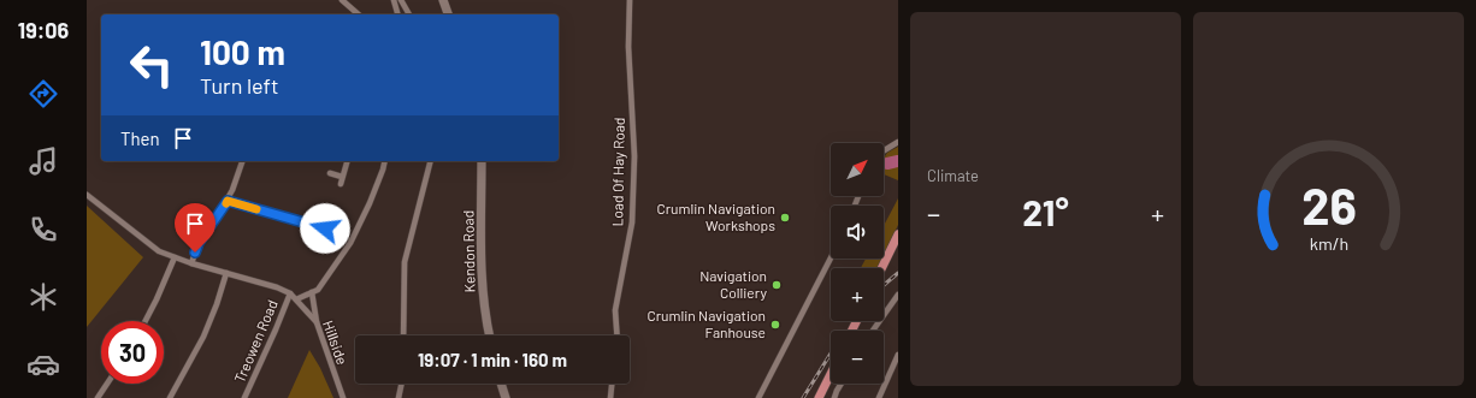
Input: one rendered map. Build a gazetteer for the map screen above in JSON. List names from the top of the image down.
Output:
{
  "streets": {
    "main road": ["Kendon Road"],
    "street": ["Load Of Hay Road", "Treowen Road", "Hillside"]
  },
  "crossings": [
    ["Treowen Road", "Hillside"]
  ],
  "places": ["Crumlin Navigation Workshops", "Navigation Colliery", "Crumlin Navigation Fanhouse"],
  "north": "top right",
  "page": {
    "tabs": "19:06",
    "tile": "Climate",
    "turn": ["100 m", "Turn left"],
    "then": "Then",
    "map_buttons": ["+", "−"],
    "heat": ["−", "21°", "+"],
    "limit": "30",
    "trip": "19:07 · 1 min · 160 m",
    "gauge": ["26", "km/h"]
  }
}
